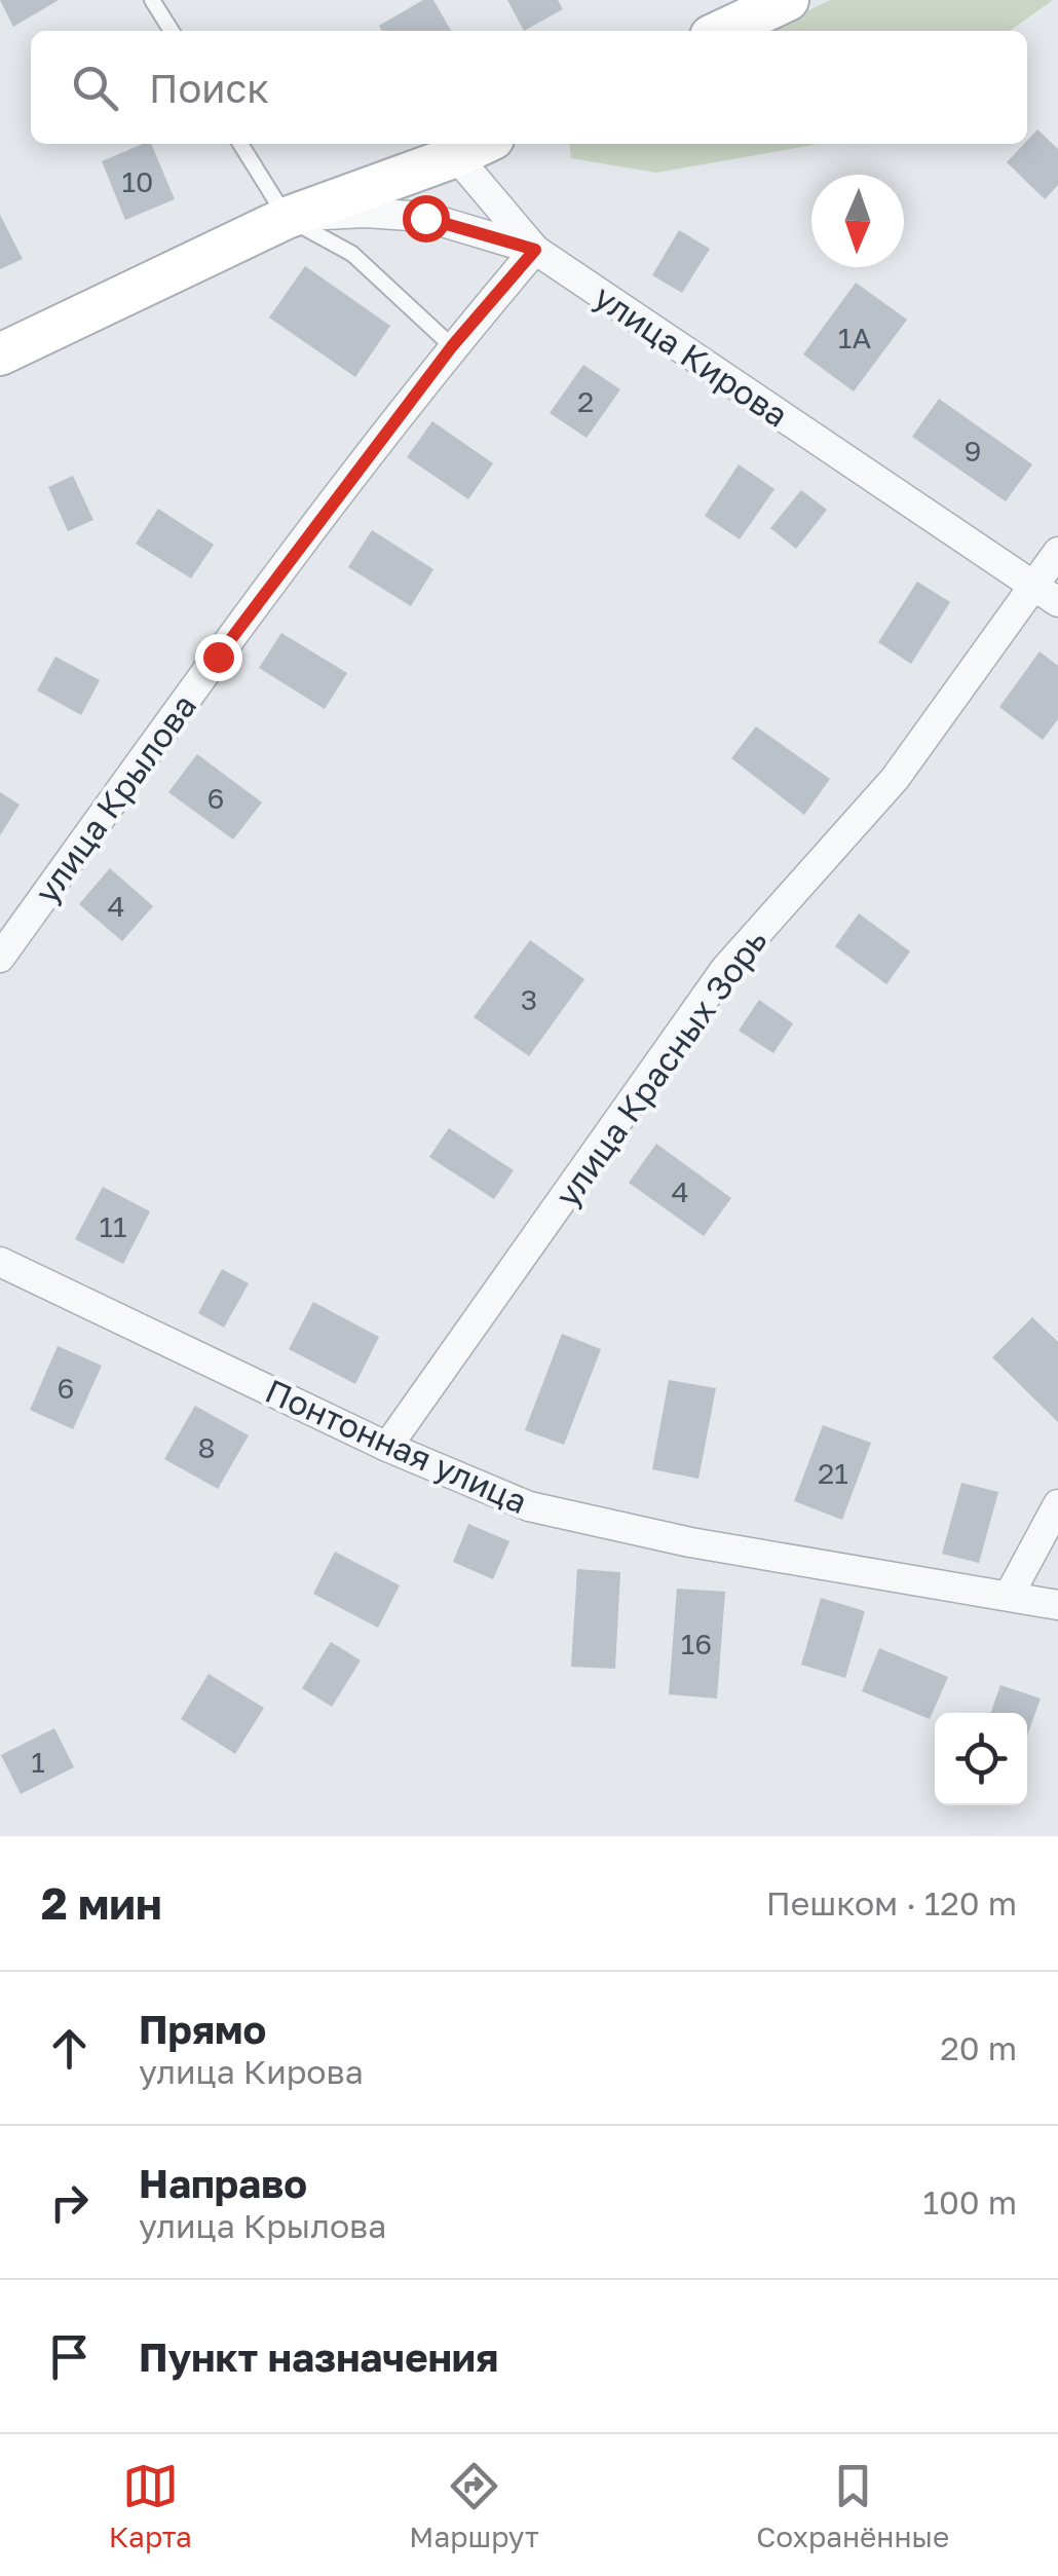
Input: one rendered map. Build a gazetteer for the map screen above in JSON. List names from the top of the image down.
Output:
{
  "streets": {
    "street": [
      "улица Кирова",
      "улица Крылова",
      "улица Красных Зорь",
      "Понтонная улица"
    ]
  },
  "crossings": [
    ["улица Кирова", "улица Крылова"],
    ["улица Кирова", "улица Красных Зорь"],
    ["улица Красных Зорь", "Понтонная улица"]
  ],
  "house_numbers": [
    "10",
    "1А",
    "2",
    "9",
    "6",
    "4",
    "3",
    "4",
    "11",
    "6",
    "8",
    "21",
    "16",
    "1"
  ],
  "north": "bottom",
  "page": {
    "search": "Поиск",
    "heading": ["2 мин", "Пешком · 120 m"],
    "list": [
      ["Прямо", "улица Кирова", "20 m"],
      ["Направо", "улица Крылова", "100 m"],
      "Пункт назначения"
    ],
    "nav": ["Карта", "Маршрут", "Сохранённые"]
  }
}
